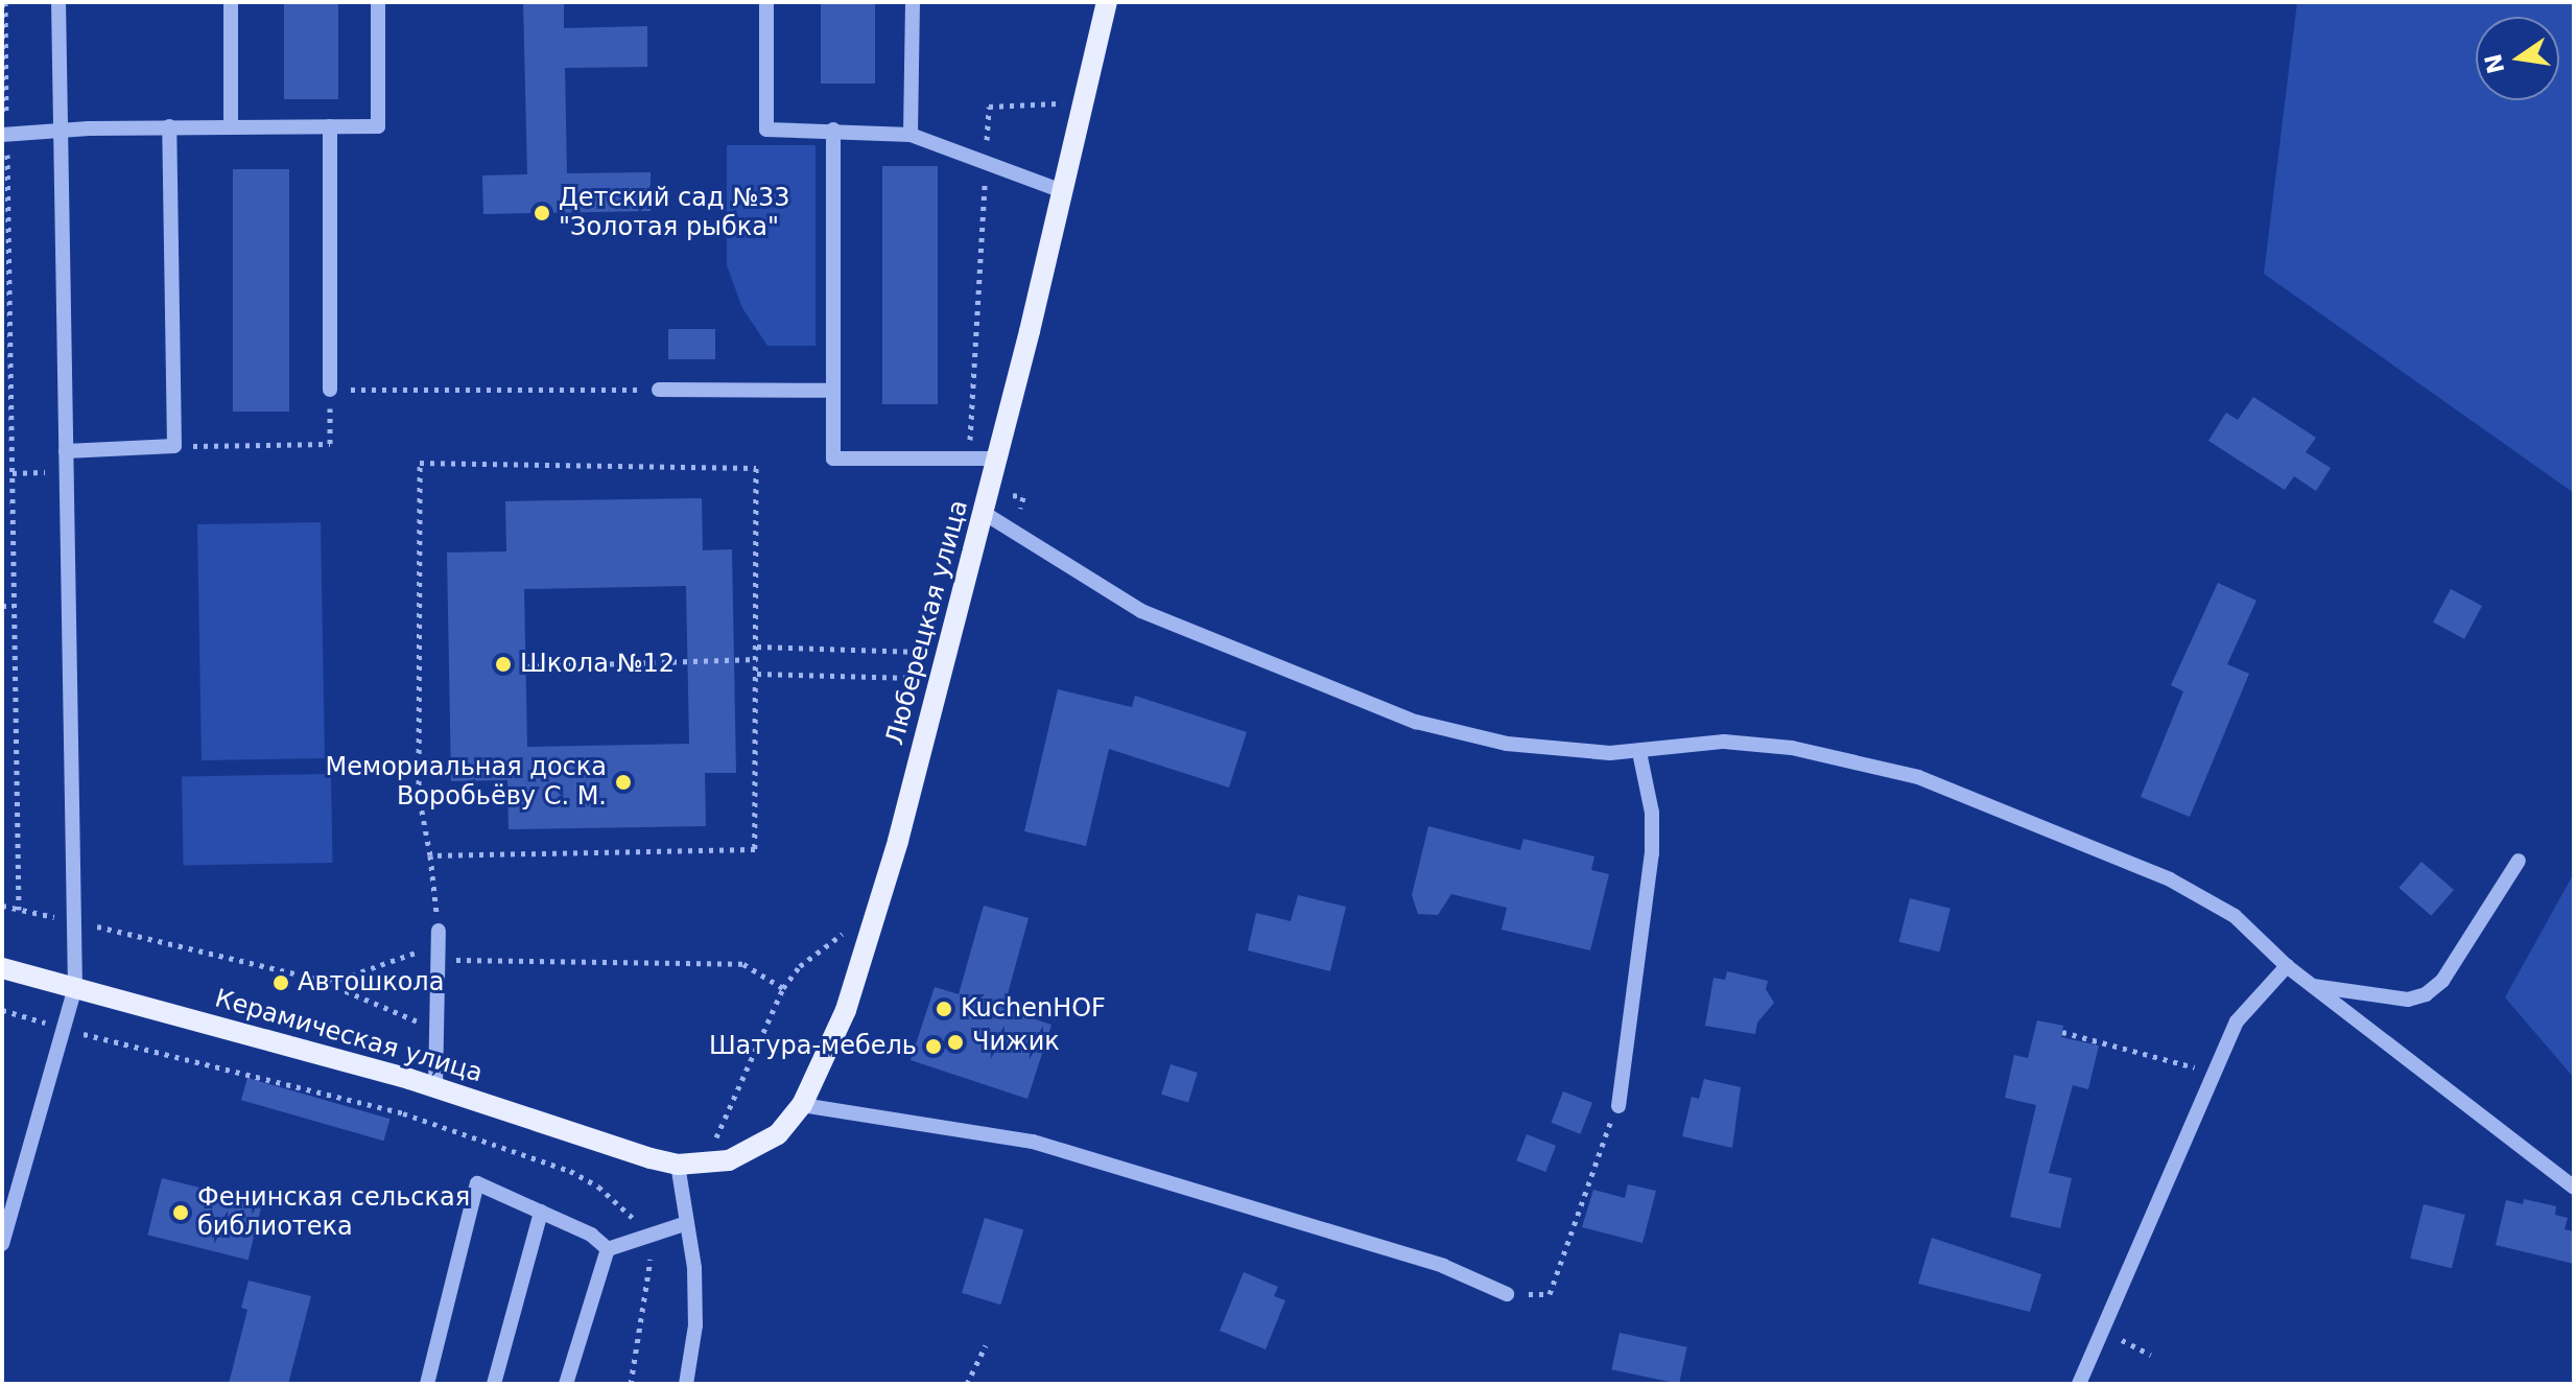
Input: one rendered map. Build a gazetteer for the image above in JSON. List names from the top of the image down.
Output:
{
  "streets": {
    "main road": ["Люберецкая улица", "Керамическая улица"]
  },
  "crossings": [
    ["Люберецкая улица", "Керамическая улица"]
  ],
  "places": [
    "Детский сад №33 \"Золотая рыбка\"",
    "Школа №12",
    "Мемориальная доска Воробьёву С. М.",
    "Автошкола",
    "KuchenHOF",
    "Чижик",
    "Шатура-мебель",
    "Фенинская сельская библиотека"
  ],
  "north": "left"
}
